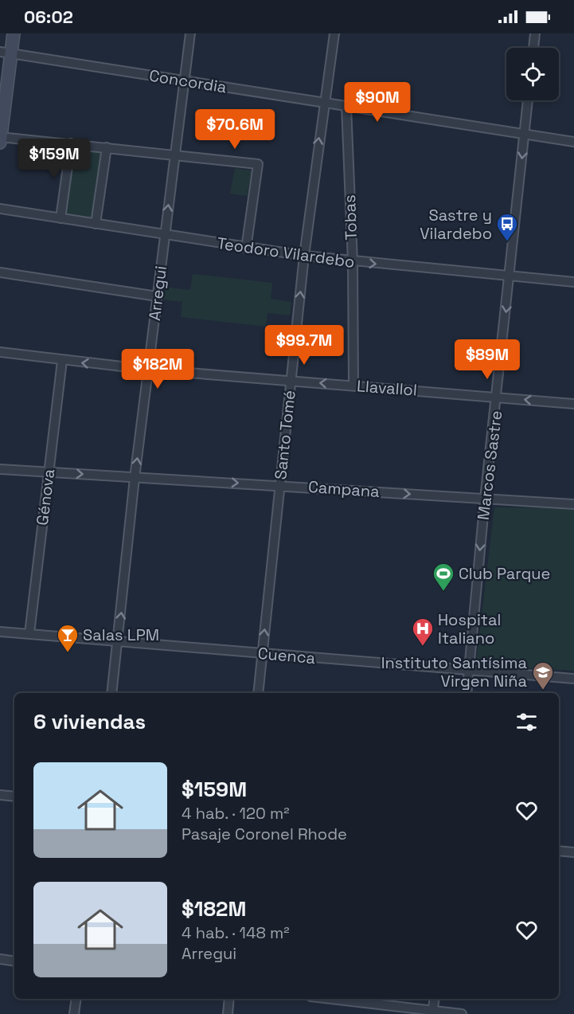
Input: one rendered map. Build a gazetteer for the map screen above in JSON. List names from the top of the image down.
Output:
{
  "streets": {
    "street": [
      "Concordia",
      "Tobas",
      "Teodoro Vilardebo",
      "Arregui",
      "Llavallol",
      "Santo Tomé",
      "Marcos Sastre",
      "Campana",
      "Génova",
      "Cuenca"
    ]
  },
  "crossings": [
    ["Concordia", "Tobas"],
    ["Concordia", "Arregui"],
    ["Concordia", "Santo Tomé"],
    ["Concordia", "Marcos Sastre"],
    ["Tobas", "Teodoro Vilardebo"],
    ["Tobas", "Llavallol"],
    ["Teodoro Vilardebo", "Arregui"],
    ["Teodoro Vilardebo", "Santo Tomé"],
    ["Teodoro Vilardebo", "Marcos Sastre"],
    ["Arregui", "Llavallol"],
    ["Arregui", "Campana"],
    ["Arregui", "Cuenca"],
    ["Llavallol", "Santo Tomé"],
    ["Llavallol", "Marcos Sastre"],
    ["Llavallol", "Génova"],
    ["Santo Tomé", "Campana"],
    ["Santo Tomé", "Cuenca"],
    ["Marcos Sastre", "Campana"],
    ["Marcos Sastre", "Cuenca"],
    ["Campana", "Génova"],
    ["Génova", "Cuenca"]
  ],
  "one_way": [
    "Arregui",
    "Llavallol",
    "Santo Tomé",
    "Marcos Sastre",
    "Campana"
  ],
  "places": {
    "bus stop": ["Sastre y Vilardebo"],
    "sports": ["Club Parque"],
    "hospital": ["Hospital Italiano"],
    "bar": ["Salas LPM"],
    "school or university": ["Instituto Santísima Virgen Niña"]
  },
  "page": {
    "status": "06:02",
    "price": [
      "$90M",
      "$70.6M",
      "$159M",
      "$99.7M",
      "$89M",
      "$182M"
    ],
    "heading": "6 viviendas",
    "list": [
      {
        "name": "$159M",
        "note": "4 hab. · 120 m² · Pasaje Coronel Rhode"
      },
      {
        "name": "$182M",
        "note": "4 hab. · 148 m² · Arregui"
      }
    ]
  }
}
